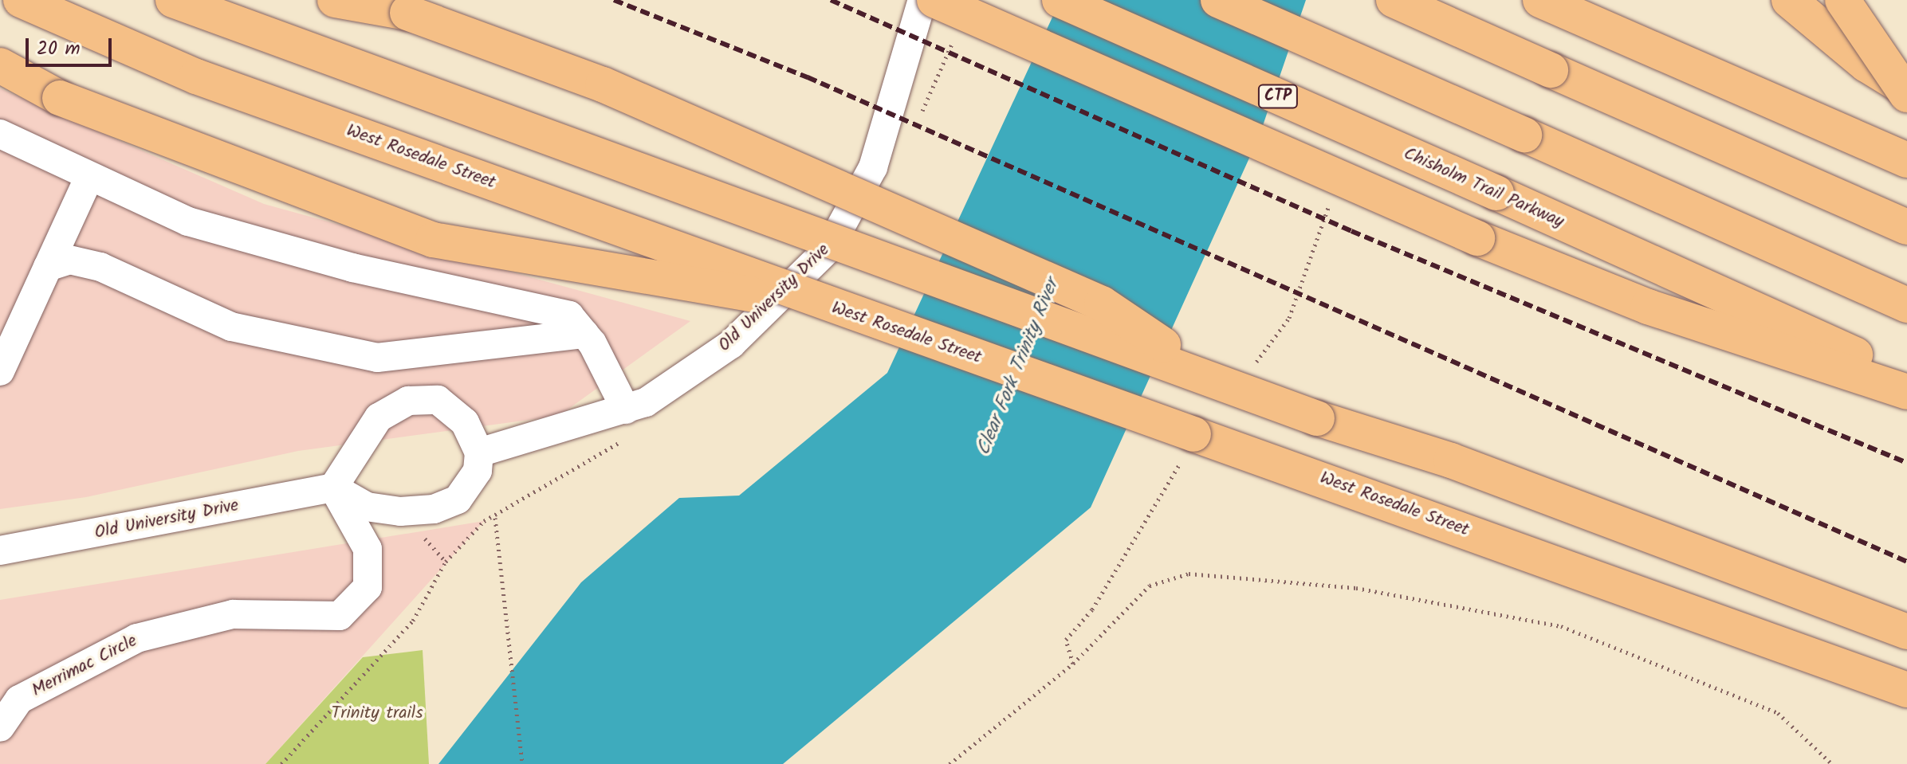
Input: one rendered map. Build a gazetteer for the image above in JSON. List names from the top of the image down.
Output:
{
  "streets": {
    "main road": ["CTP", "West Rosedale Street", "Chisholm Trail Parkway"],
    "lane": ["Old University Drive", "Merrimac Circle"]
  },
  "crossings": [
    ["Old University Drive", "Merrimac Circle"]
  ],
  "water": ["Clear Fork Trinity River"],
  "parks": ["Trinity trails"],
  "scale_bar": "20 m"
}
